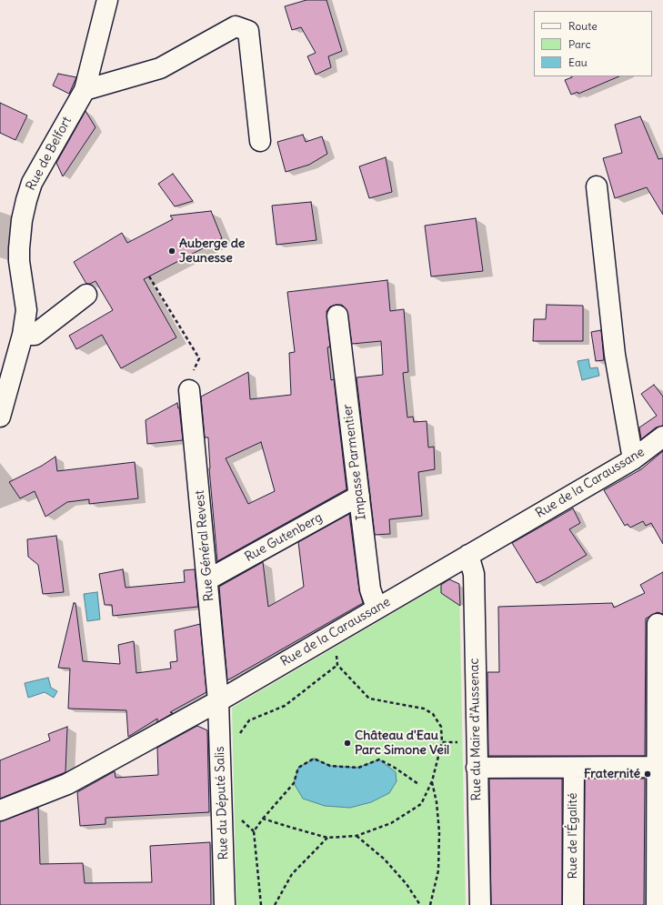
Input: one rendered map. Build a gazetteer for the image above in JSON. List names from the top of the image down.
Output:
{
  "streets": {
    "street": [
      "Rue de Belfort",
      "Impasse Parmentier",
      "Rue de la Caraussane",
      "Rue Gutenberg",
      "Rue Général Revest",
      "Rue du Maire d'Aussenac",
      "Rue du Député Salis",
      "Rue de l'Égalité"
    ]
  },
  "crossings": [
    ["Impasse Parmentier", "Rue de la Caraussane"],
    ["Impasse Parmentier", "Rue Gutenberg"],
    ["Rue de la Caraussane", "Rue Général Revest"],
    ["Rue de la Caraussane", "Rue du Maire d'Aussenac"],
    ["Rue de la Caraussane", "Rue du Député Salis"],
    ["Rue Gutenberg", "Rue Général Revest"],
    ["Rue Général Revest", "Rue du Député Salis"]
  ],
  "places": ["Auberge de Jeunesse", "Château d'Eau Parc Simone Veil", "Fraternité"],
  "legend": ["Route", "Parc", "Eau"]
}
